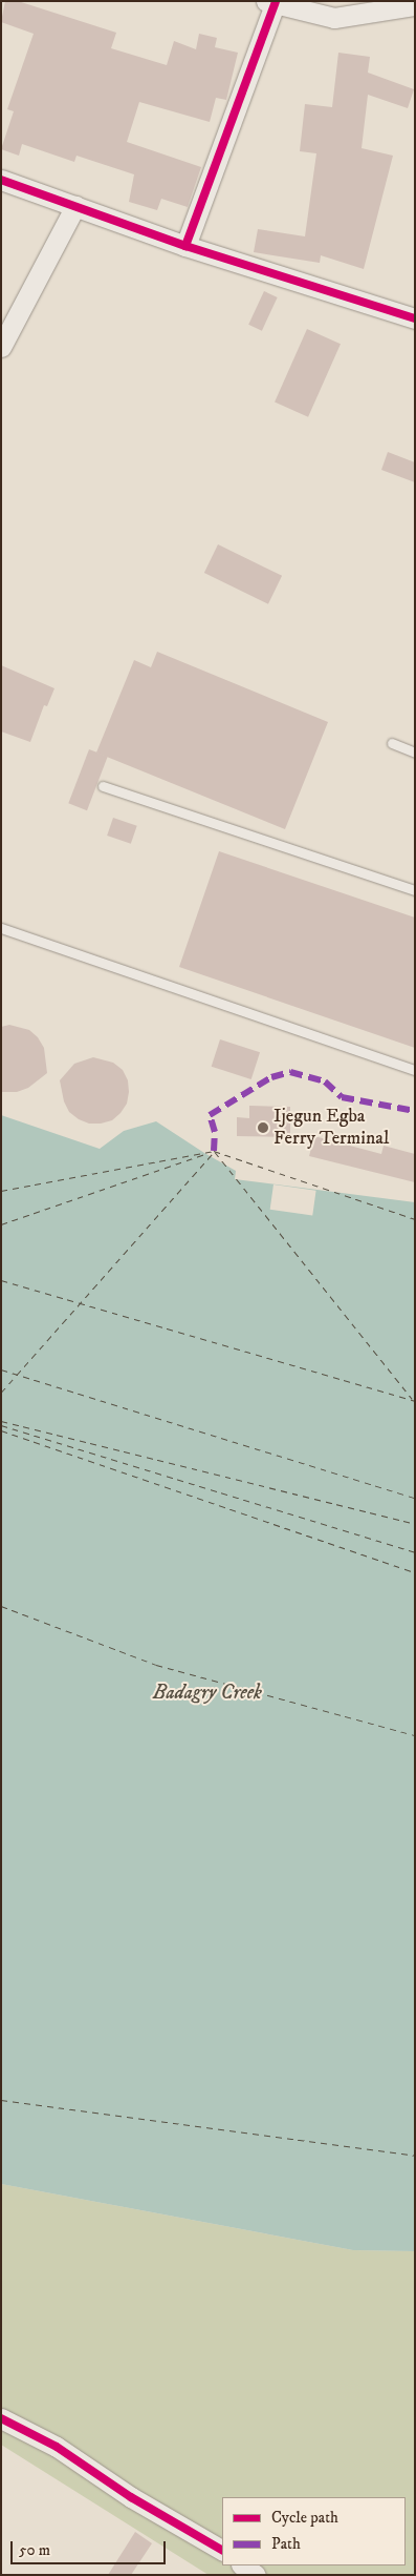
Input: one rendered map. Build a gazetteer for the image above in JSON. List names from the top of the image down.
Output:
{
  "water": ["Badagry Creek"],
  "places": ["Ijegun Egba Ferry Terminal"],
  "legend": ["Cycle path", "Path"],
  "scale_bar": "50 m"
}
